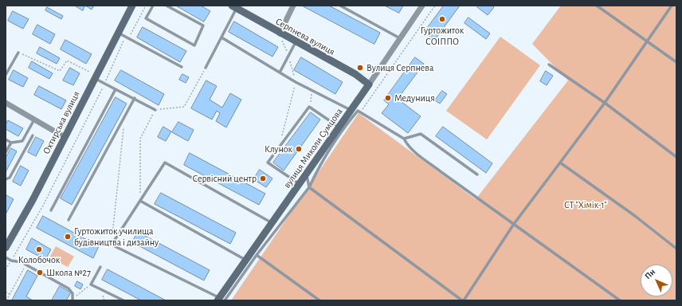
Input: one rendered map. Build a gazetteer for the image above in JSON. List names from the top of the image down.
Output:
{
  "streets": {
    "street": ["Серпнева вулиця", "Охтирська вулиця", "вулиця Миколи Сумцова"]
  },
  "crossings": [
    ["Серпнева вулиця", "вулиця Миколи Сумцова"]
  ],
  "parks": ["СТ \"Хімік-1\""],
  "places": [
    "Гуртожиток СОІППО",
    "Вулиця Серпнева",
    "Медуниця",
    "Клунок",
    "Сервісний центр",
    "Гуртожиток училища будівництва і дизайну",
    "Колобочок",
    "Школа №27"
  ],
  "north": "top left"
}
